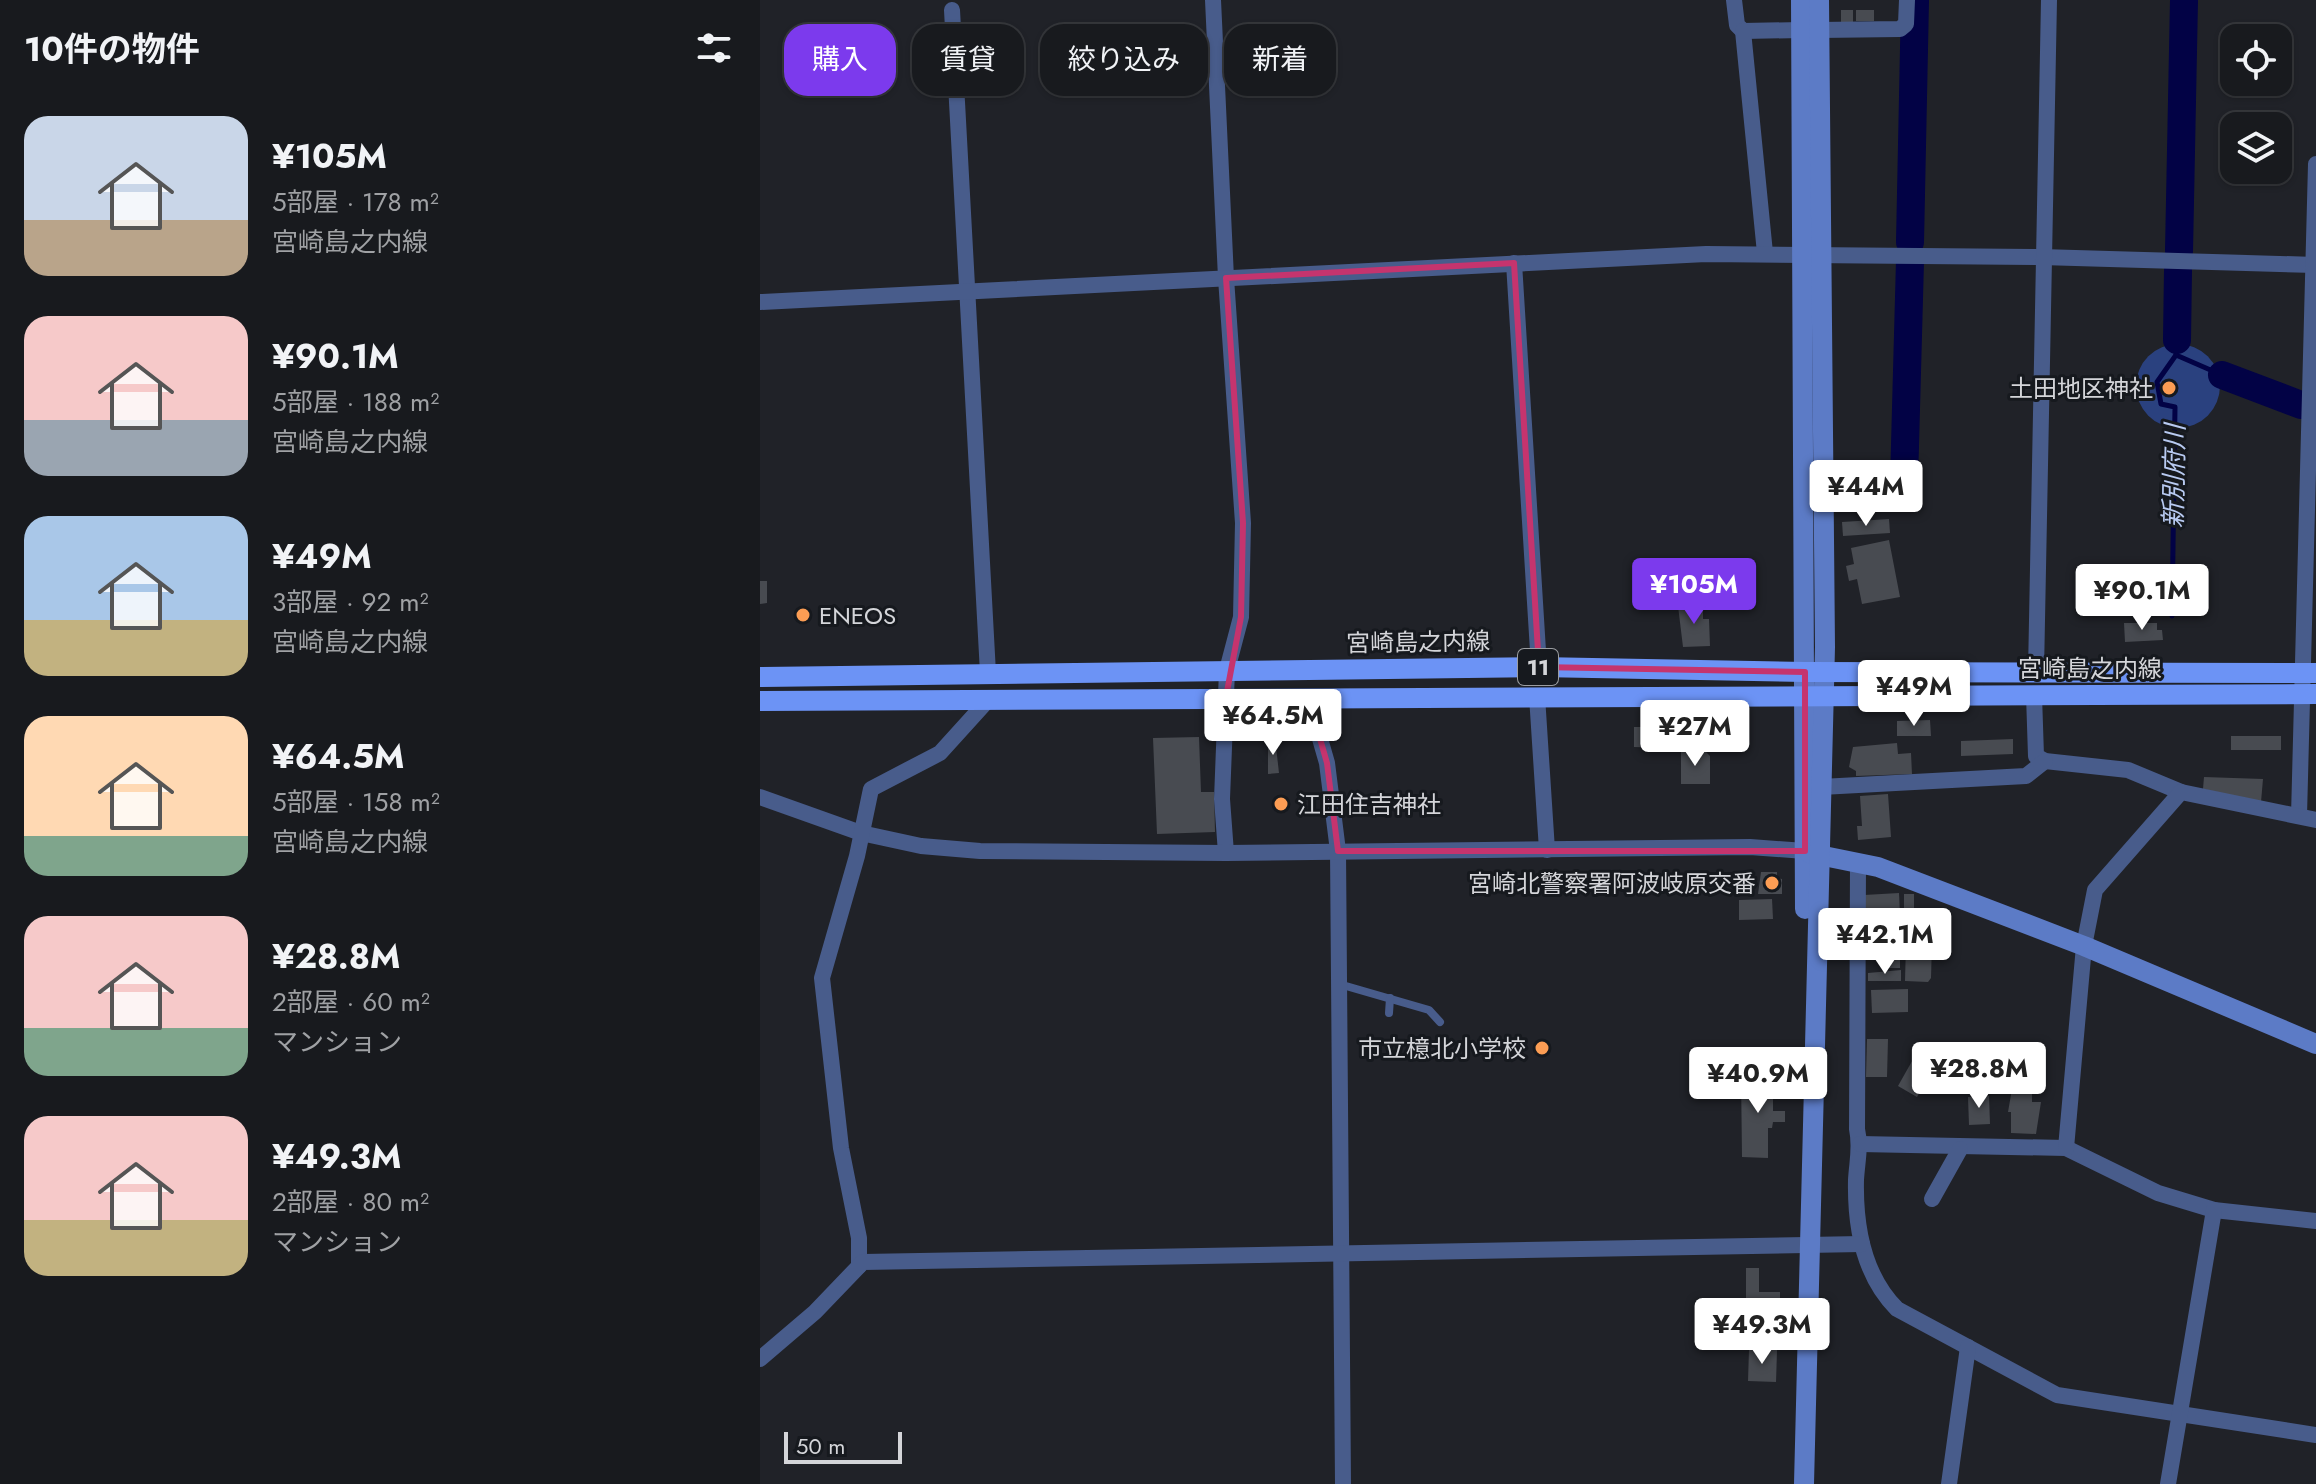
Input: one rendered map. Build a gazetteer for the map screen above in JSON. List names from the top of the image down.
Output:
{
  "streets": {
    "main road": ["宮崎島之内線", "11"]
  },
  "water": ["新別府川"],
  "places": [
    "土田地区神社",
    "ENEOS",
    "江田住吉神社",
    "宮崎北警察署阿波岐原交番",
    "市立檍北小学校"
  ],
  "scale_bar": "50 m",
  "page": {
    "heading": "10件の物件",
    "chip": [
      "購入",
      "賃貸",
      "絞り込み",
      "新着"
    ],
    "list": [
      {
        "name": "¥105M",
        "note": "5部屋 · 178 m² · 宮崎島之内線"
      },
      {
        "name": "¥90.1M",
        "note": "5部屋 · 188 m² · 宮崎島之内線"
      },
      {
        "name": "¥49M",
        "note": "3部屋 · 92 m² · 宮崎島之内線"
      },
      {
        "name": "¥64.5M",
        "note": "5部屋 · 158 m² · 宮崎島之内線"
      },
      {
        "name": "¥28.8M",
        "note": "2部屋 · 60 m² · マンション"
      },
      {
        "name": "¥49.3M",
        "note": "2部屋 · 80 m² · マンション"
      }
    ],
    "price": [
      "¥44M",
      "¥105M",
      "¥90.1M",
      "¥49M",
      "¥64.5M",
      "¥27M",
      "¥42.1M",
      "¥28.8M",
      "¥40.9M",
      "¥49.3M"
    ],
    "scale": "50 m"
  }
}
